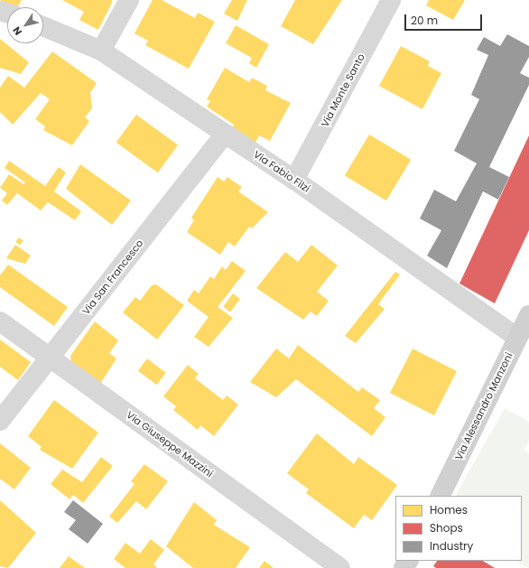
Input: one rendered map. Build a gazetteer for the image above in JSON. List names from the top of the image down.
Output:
{
  "streets": {
    "street": [
      "Via Monte Santo",
      "Via Fabio Filzi",
      "Via San Francesco",
      "Via Alessandro Manzoni",
      "Via Giuseppe Mazzini"
    ]
  },
  "crossings": [
    ["Via Monte Santo", "Via Fabio Filzi"],
    ["Via Fabio Filzi", "Via San Francesco"],
    ["Via Fabio Filzi", "Via Alessandro Manzoni"],
    ["Via San Francesco", "Via Giuseppe Mazzini"]
  ],
  "legend": ["Homes", "Shops", "Industry"],
  "scale_bar": "20 m",
  "north": "bottom left"
}
